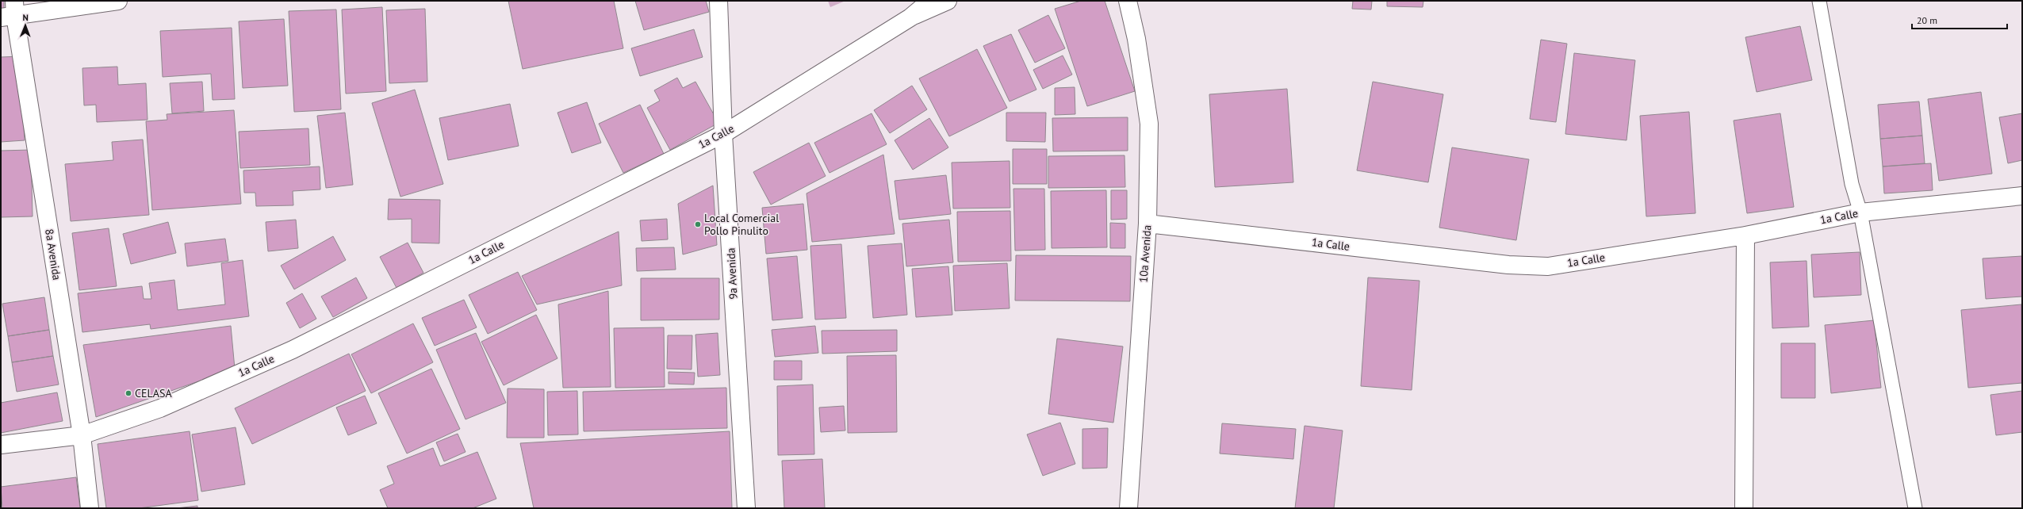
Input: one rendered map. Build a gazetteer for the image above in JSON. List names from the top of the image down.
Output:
{
  "streets": {
    "street": [
      "1a Calle",
      "10a Avenida",
      "8a Avenida",
      "9a Avenida"
    ]
  },
  "crossings": [
    ["1a Calle", "10a Avenida"],
    ["1a Calle", "8a Avenida"],
    ["1a Calle", "9a Avenida"]
  ],
  "places": ["Local Comercial Pollo Pinulito", "CELASA"],
  "scale_bar": "20 m",
  "north": "top"
}
